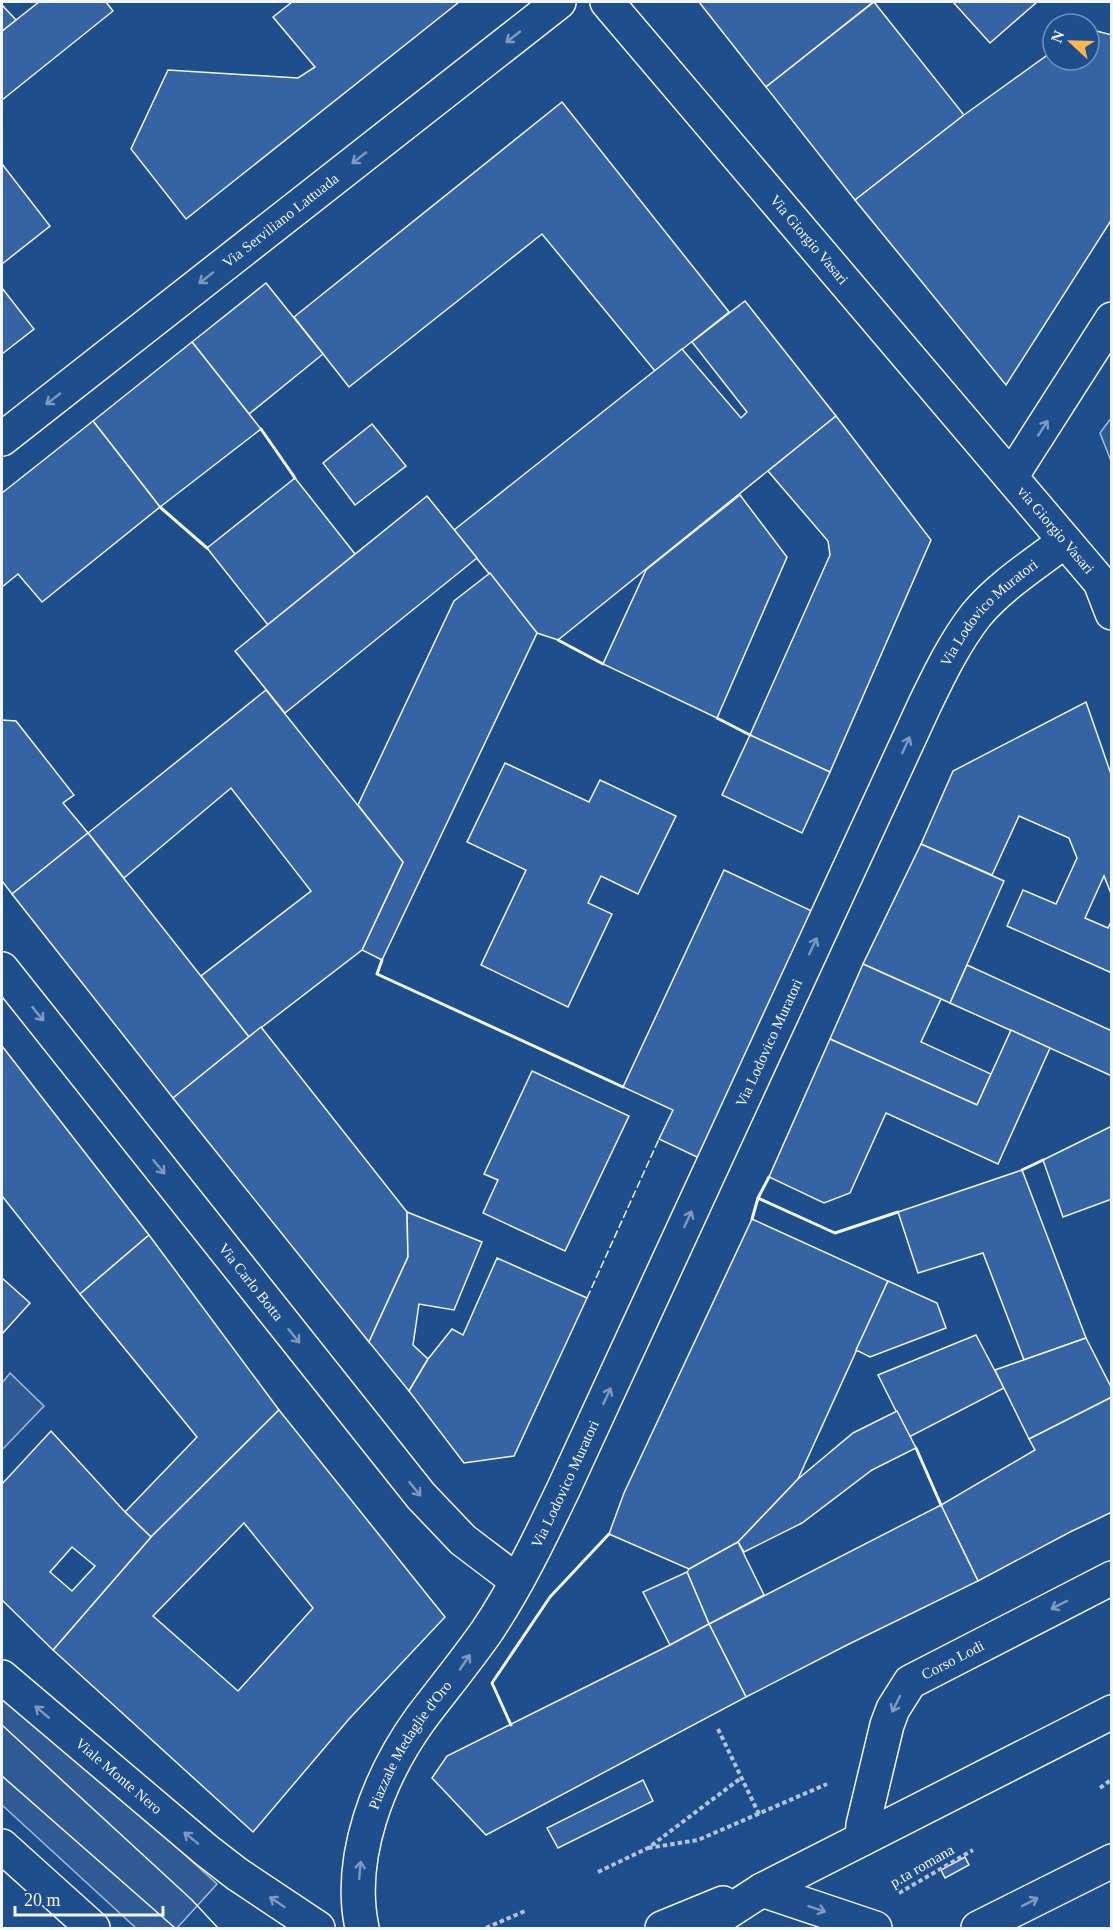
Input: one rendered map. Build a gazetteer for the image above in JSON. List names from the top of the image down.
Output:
{
  "streets": {
    "street": [
      "Via Serviliano Lattuada",
      "Via Giorgio Vasari",
      "via Giorgio Vasari",
      "Via Lodovico Muratori",
      "Via Carlo Botta",
      "Corso Lodi",
      "Piazzale Medaglie d'Oro",
      "Viale Monte Nero"
    ],
    "path": ["p.ta romana"]
  },
  "crossings": [
    ["Via Giorgio Vasari", "via Giorgio Vasari"],
    ["via Giorgio Vasari", "Via Lodovico Muratori"],
    ["Via Lodovico Muratori", "Via Carlo Botta"],
    ["Via Lodovico Muratori", "Piazzale Medaglie d'Oro"],
    ["Via Carlo Botta", "Piazzale Medaglie d'Oro"]
  ],
  "one_way": [
    "Via Serviliano Lattuada",
    "Via Lodovico Muratori",
    "Via Carlo Botta",
    "Piazzale Medaglie d'Oro"
  ],
  "scale_bar": "20 m",
  "north": "left"
}
